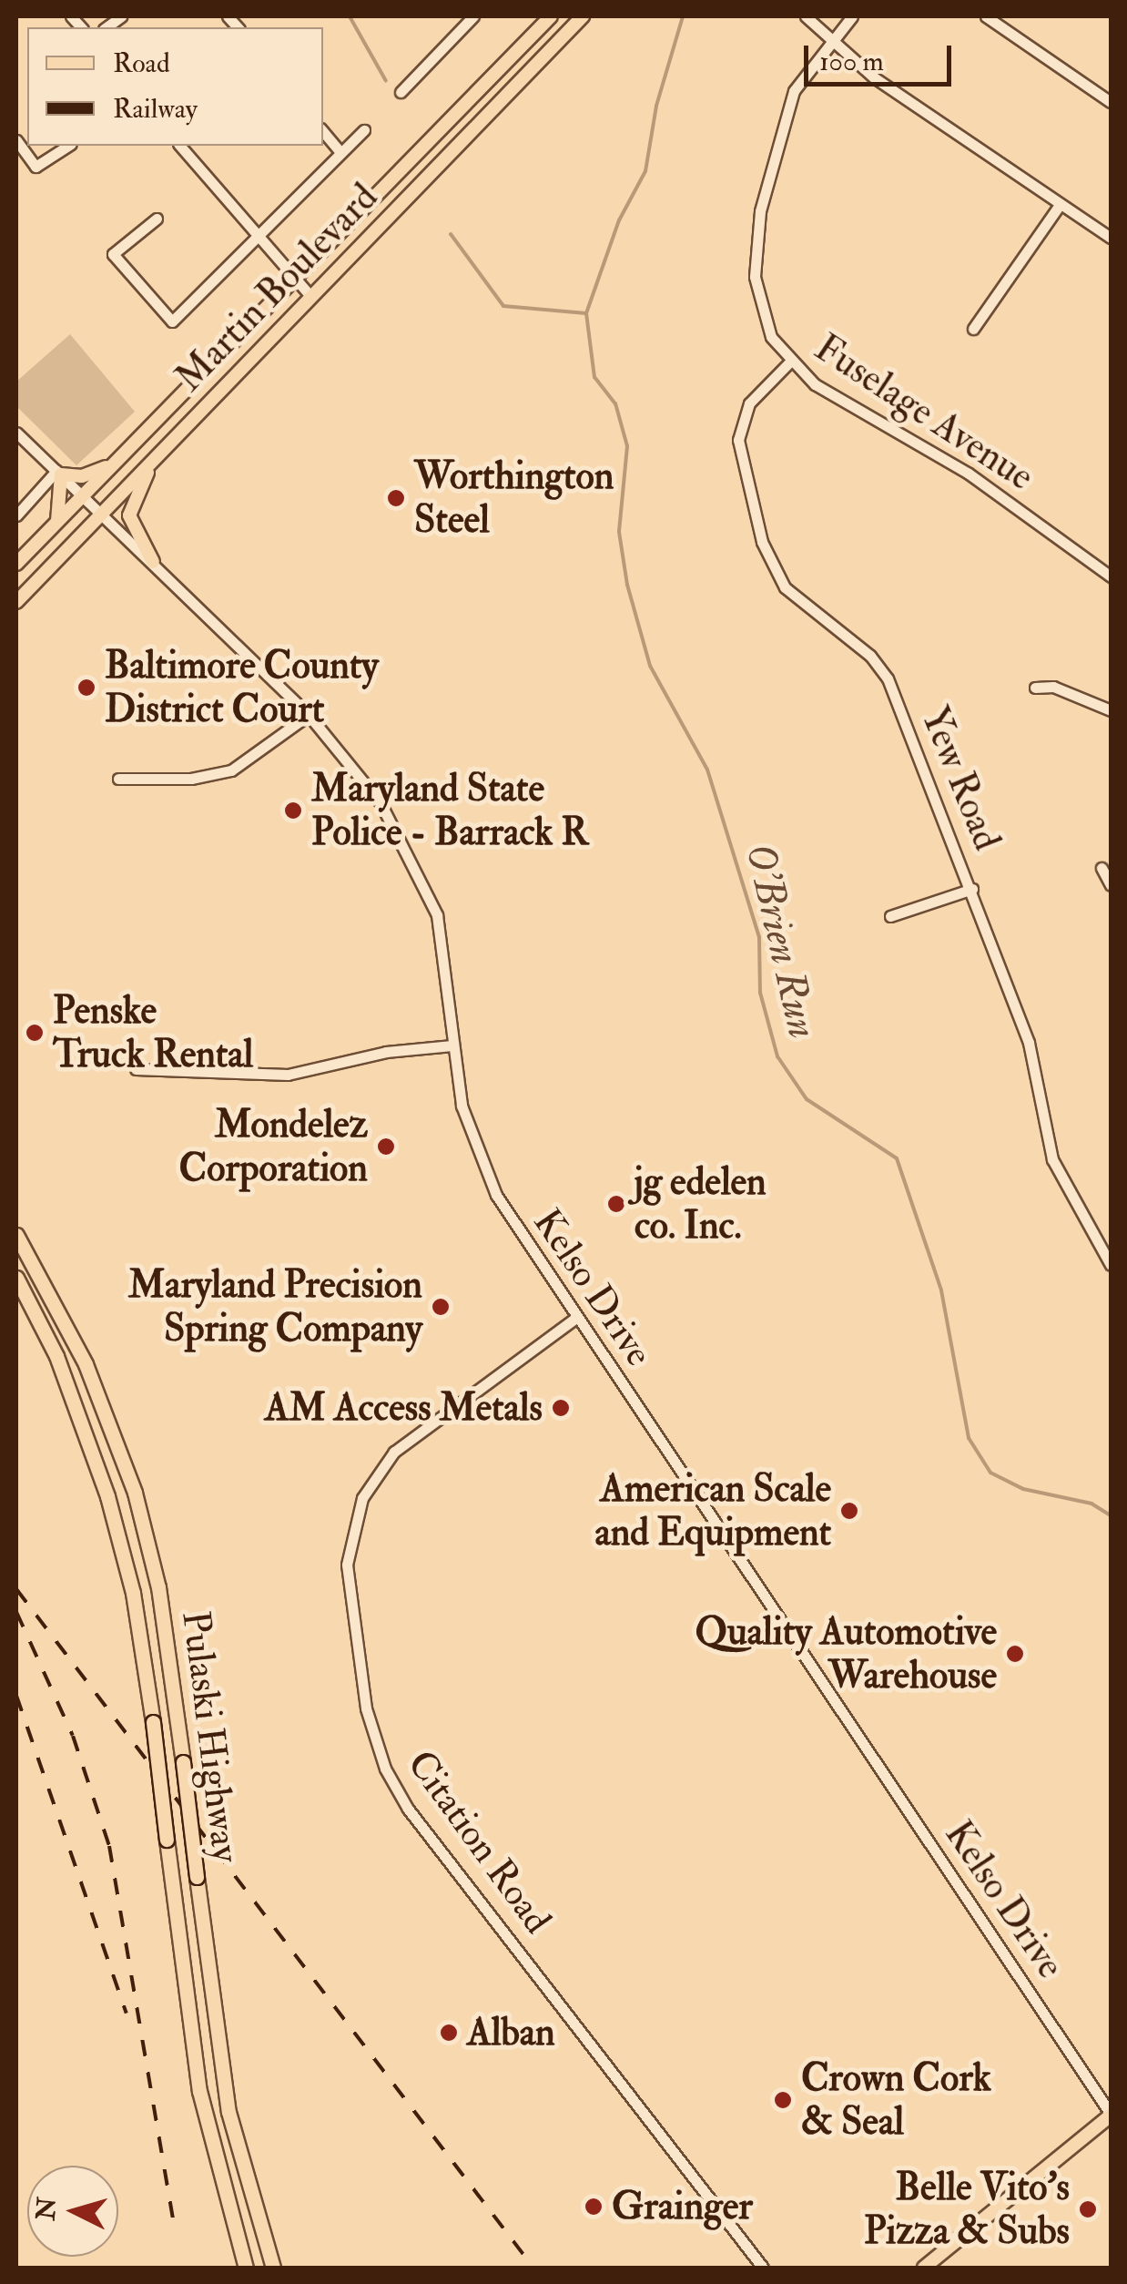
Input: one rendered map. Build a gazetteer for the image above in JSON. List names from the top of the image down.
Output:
{
  "streets": {
    "highway": ["Pulaski Highway"],
    "main road": ["Martin Boulevard"],
    "street": [
      "Fuselage Avenue",
      "Yew Road",
      "Kelso Drive",
      "Citation Road"
    ]
  },
  "crossings": [
    ["Martin Boulevard", "Kelso Drive"],
    ["Fuselage Avenue", "Yew Road"],
    ["Kelso Drive", "Citation Road"]
  ],
  "water": ["O'Brien Run"],
  "places": [
    "Worthington Steel",
    "Baltimore County District Court",
    "Maryland State Police - Barrack R",
    "Penske Truck Rental",
    "Mondelez Corporation",
    "jg edelen co. Inc.",
    "Maryland Precision Spring Company",
    "AM Access Metals",
    "American Scale and Equipment",
    "Quality Automotive Warehouse",
    "Alban",
    "Crown Cork & Seal",
    "Grainger",
    "Belle Vito's Pizza & Subs"
  ],
  "legend": ["Road", "Railway"],
  "scale_bar": "100 m",
  "north": "left"
}
